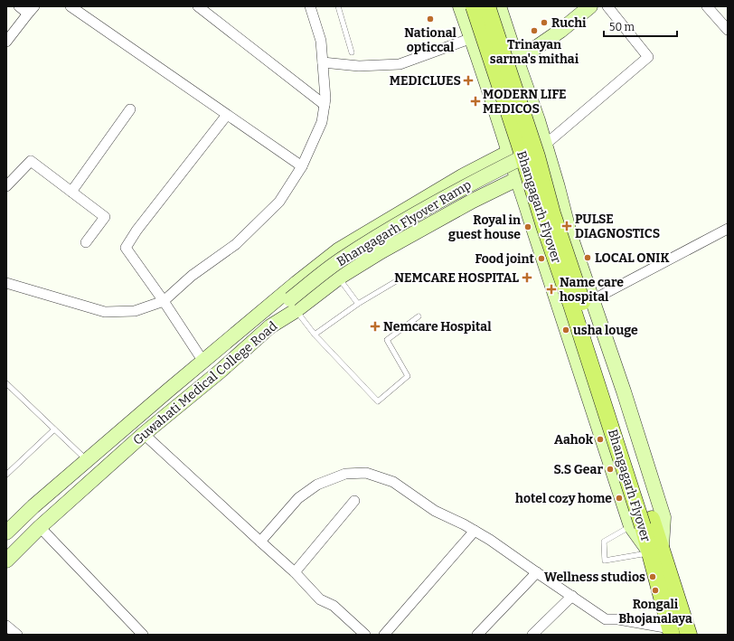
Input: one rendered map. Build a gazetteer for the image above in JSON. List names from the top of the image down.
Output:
{
  "streets": {
    "main road": ["Bhangagarh Flyover", "Bhangagarh Flyover Ramp", "Guwahati Medical College Road"]
  },
  "crossings": [
    ["Bhangagarh Flyover", "Bhangagarh Flyover Ramp"],
    ["Bhangagarh Flyover", "Guwahati Medical College Road"],
    ["Bhangagarh Flyover Ramp", "Guwahati Medical College Road"]
  ],
  "places": {
    "other": [
      "National opticcal",
      "Ruchi",
      "Trinayan sarma's mithai",
      "Royal in guest house",
      "LOCAL ONIK",
      "Food joint",
      "usha louge",
      "Aahok",
      "S.S Gear",
      "hotel cozy home",
      "Wellness studios",
      "Rongali Bhojanalaya"
    ],
    "health": [
      "MEDICLUES",
      "MODERN LIFE MEDICOS",
      "PULSE DIAGNOSTICS",
      "NEMCARE HOSPITAL",
      "Name care hospital",
      "Nemcare Hospital"
    ]
  },
  "scale_bar": "50 m"
}
